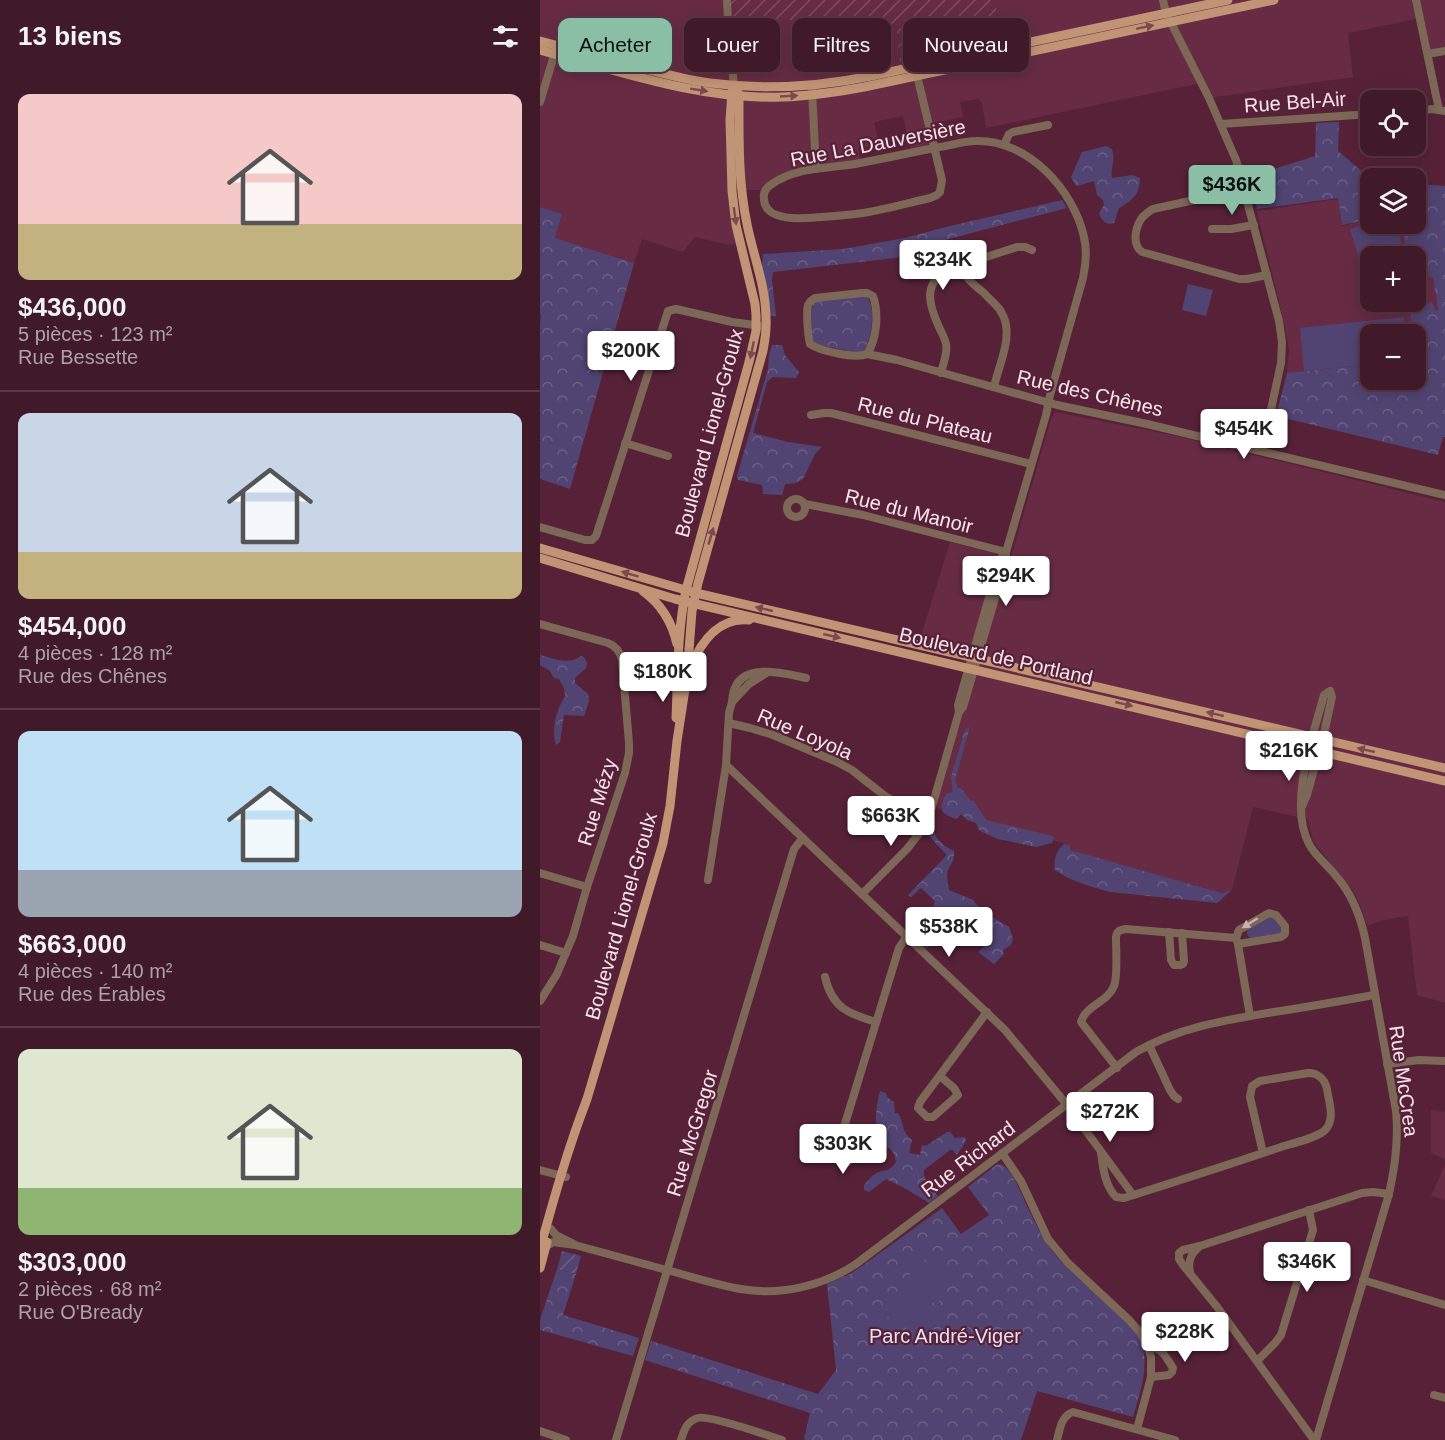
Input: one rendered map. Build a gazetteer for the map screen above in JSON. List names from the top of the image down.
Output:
{
  "streets": {
    "main road": ["Boulevard Lionel-Groulx", "Boulevard de Portland"],
    "street": [
      "Rue Bel-Air",
      "Rue La Dauversière",
      "Rue des Chênes",
      "Rue du Plateau",
      "Rue du Manoir",
      "Rue Loyola",
      "Rue Mézy",
      "Rue McCrea",
      "Rue McGregor",
      "Rue Richard"
    ]
  },
  "crossings": [
    ["Boulevard Lionel-Groulx", "Boulevard de Portland"],
    ["Boulevard Lionel-Groulx", "Rue Richard"],
    ["Boulevard de Portland", "Rue McCrea"],
    ["Rue McCrea", "Rue Richard"],
    ["Rue McGregor", "Rue Richard"]
  ],
  "parks": ["Parc André-Viger"],
  "page": {
    "heading": "13 biens",
    "chip": [
      "Acheter",
      "Louer",
      "Filtres",
      "Nouveau"
    ],
    "list": [
      {
        "name": "$436,000",
        "note": "5 pièces · 123 m² · Rue Bessette"
      },
      {
        "name": "$454,000",
        "note": "4 pièces · 128 m² · Rue des Chênes"
      },
      {
        "name": "$663,000",
        "note": "4 pièces · 140 m² · Rue des Érables"
      },
      {
        "name": "$303,000",
        "note": "2 pièces · 68 m² · Rue O'Bready"
      }
    ],
    "map_buttons": ["+", "−"],
    "price": [
      "$436K",
      "$234K",
      "$200K",
      "$454K",
      "$294K",
      "$180K",
      "$216K",
      "$663K",
      "$538K",
      "$272K",
      "$303K",
      "$346K",
      "$228K"
    ]
  }
}
